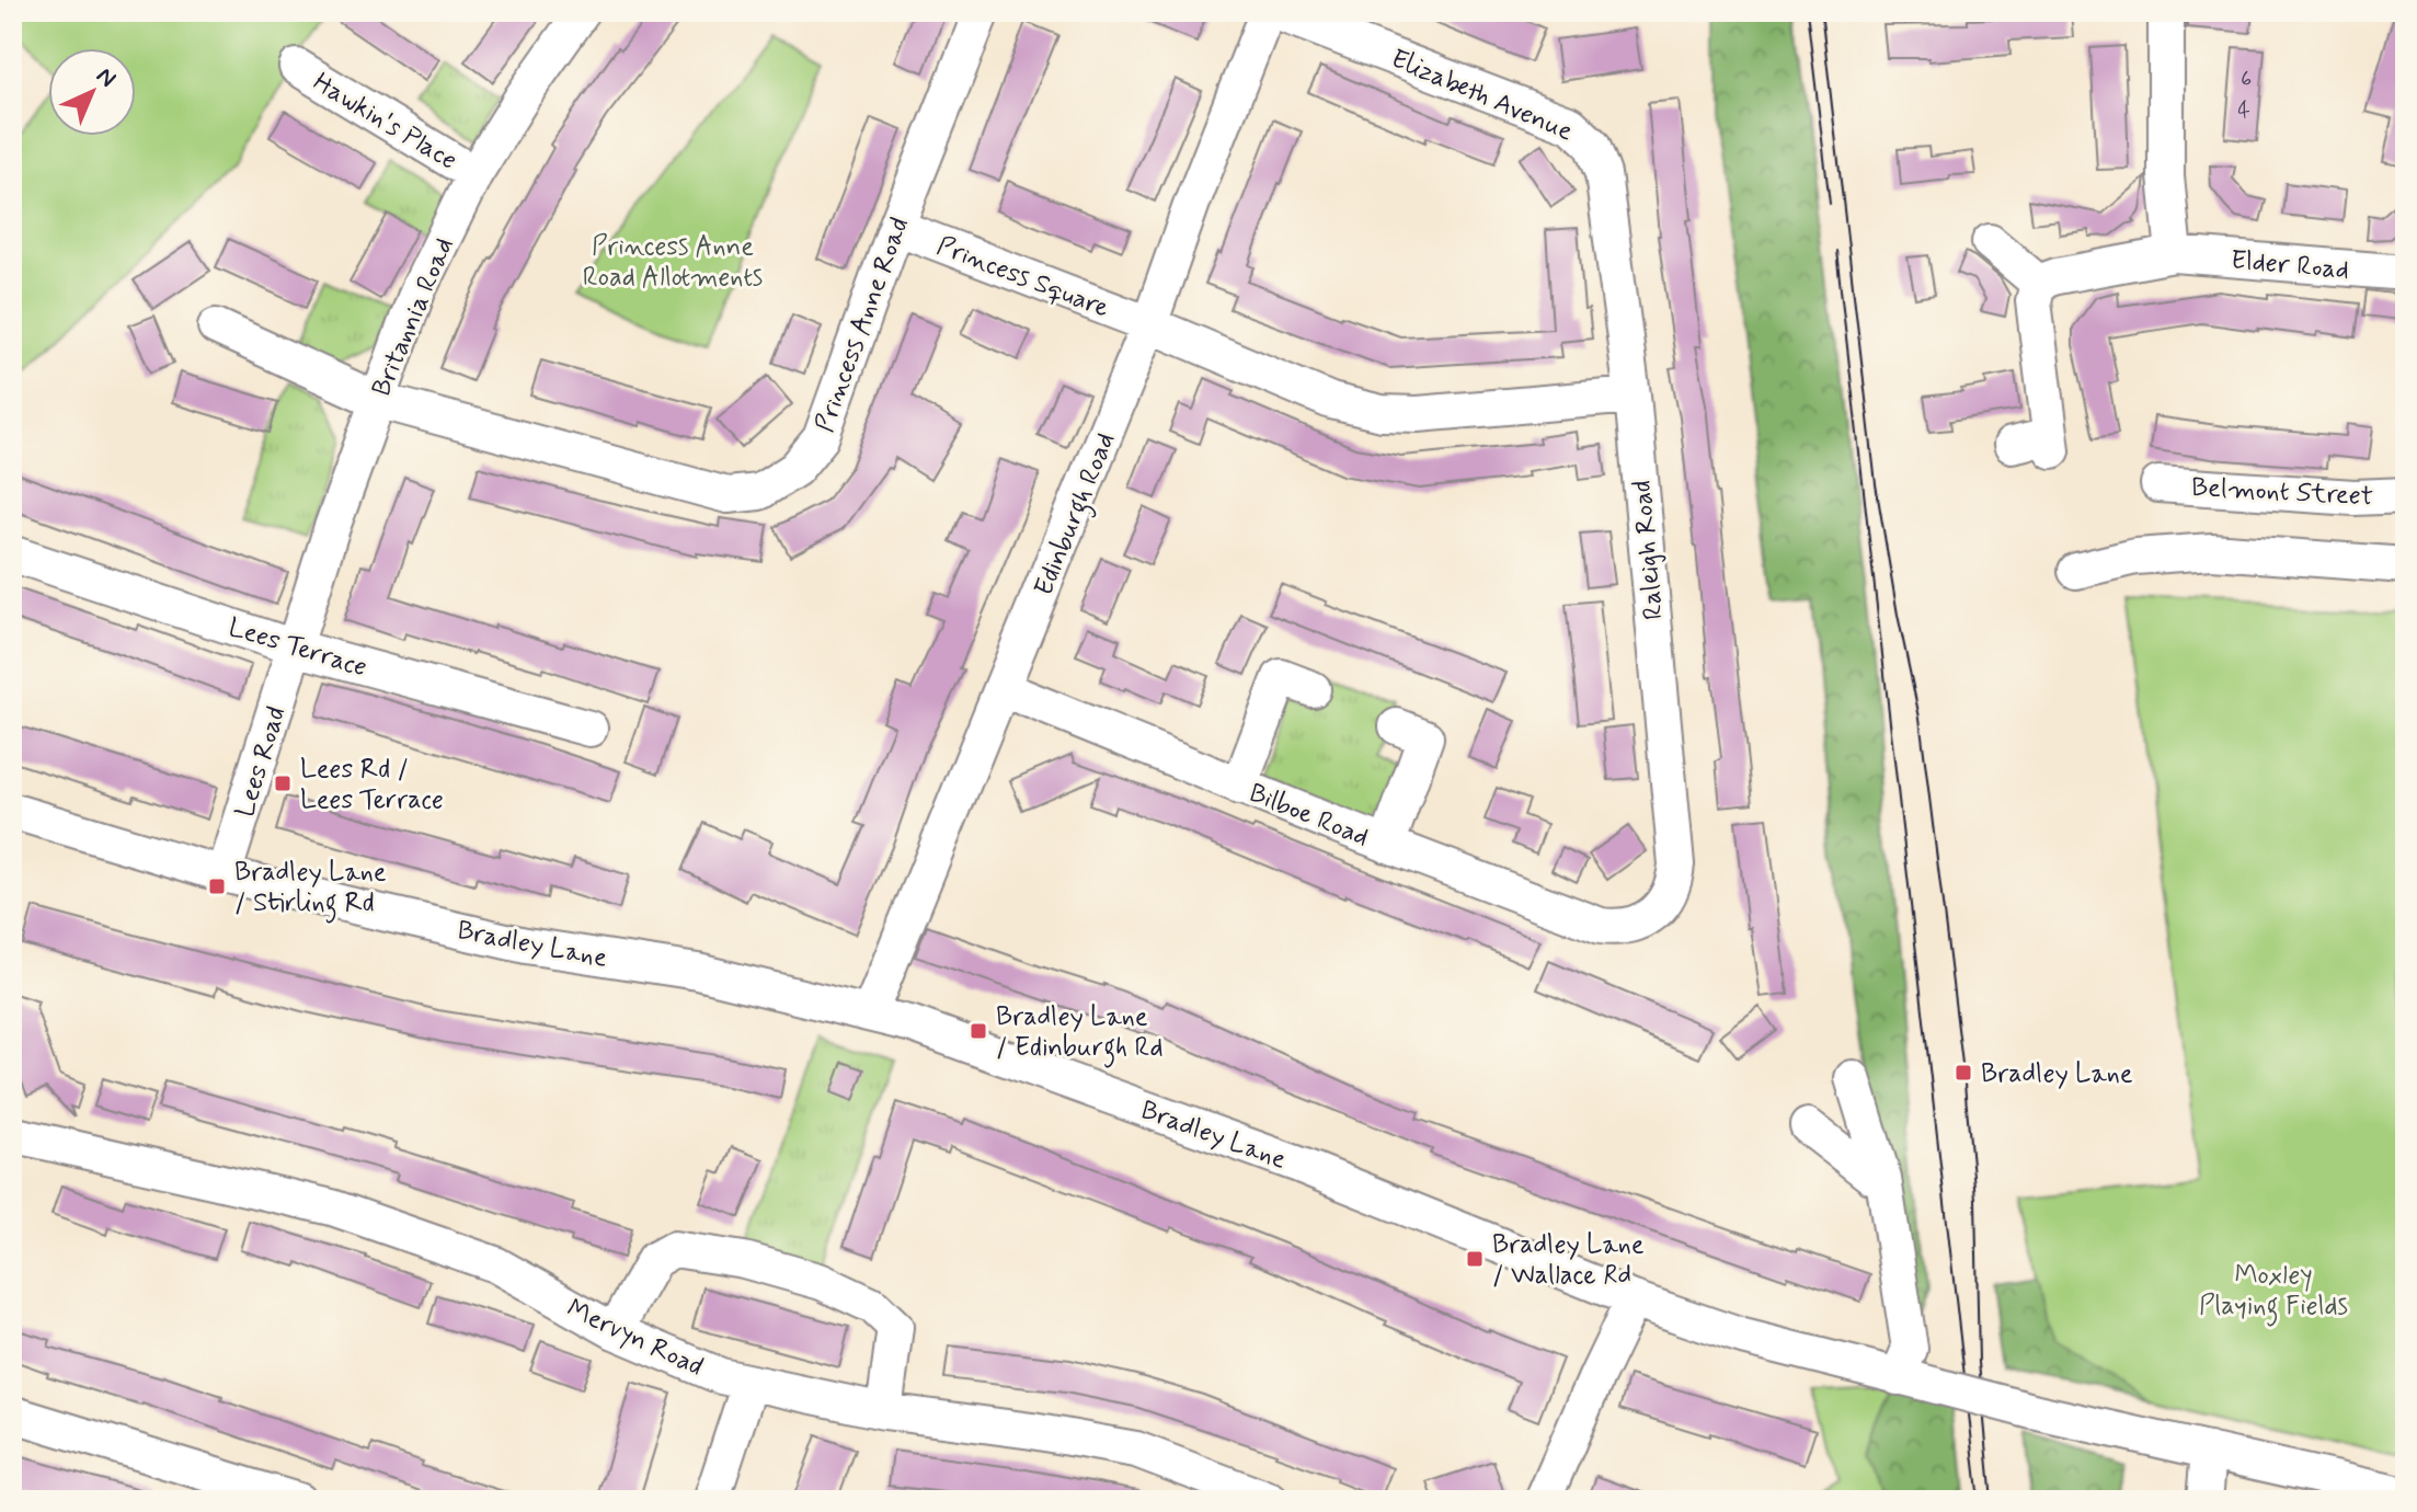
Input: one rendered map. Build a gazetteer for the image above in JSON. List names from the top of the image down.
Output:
{
  "streets": {
    "street": [
      "Elizabeth Avenue",
      "Hawkin's Place",
      "Elder Road",
      "Princess Square",
      "Britannia Road",
      "Princess Anne Road",
      "Belmont Street",
      "Edinburgh Road",
      "Raleigh Road",
      "Lees Terrace",
      "Lees Road",
      "Bilboe Road",
      "Bradley Lane",
      "Mervyn Road"
    ]
  },
  "crossings": [
    ["Elizabeth Avenue", "Edinburgh Road"],
    ["Elizabeth Avenue", "Raleigh Road"],
    ["Hawkin's Place", "Britannia Road"],
    ["Princess Square", "Princess Anne Road"],
    ["Princess Square", "Edinburgh Road"],
    ["Princess Square", "Raleigh Road"],
    ["Britannia Road", "Princess Anne Road"],
    ["Britannia Road", "Lees Terrace"],
    ["Britannia Road", "Lees Road"],
    ["Edinburgh Road", "Bilboe Road"],
    ["Edinburgh Road", "Bradley Lane"],
    ["Raleigh Road", "Bilboe Road"],
    ["Lees Terrace", "Lees Road"],
    ["Lees Road", "Bradley Lane"]
  ],
  "parks": ["Princess Anne Road Allotments", "Moxley Playing Fields"],
  "places": {
    "transit": [
      "Lees Rd / Lees Terrace",
      "Bradley Lane / Stirling Rd",
      "Bradley Lane / Edinburgh Rd",
      "Bradley Lane",
      "Bradley Lane / Wallace Rd"
    ]
  },
  "house_numbers": ["6", "4"],
  "north": "top right"
}
